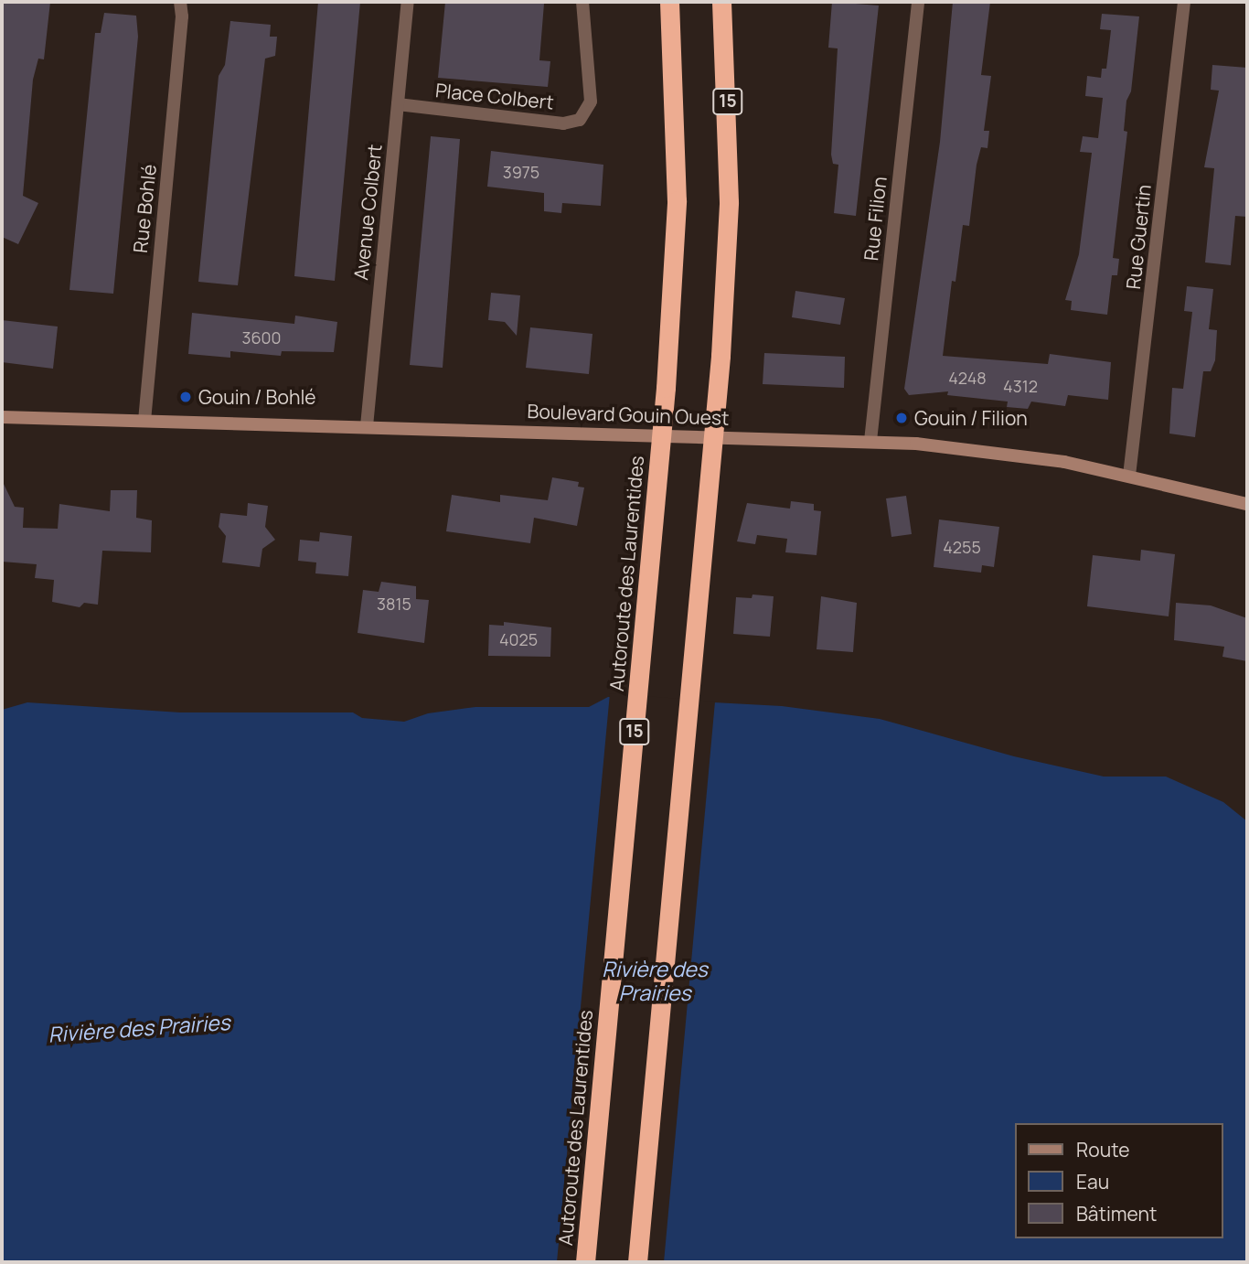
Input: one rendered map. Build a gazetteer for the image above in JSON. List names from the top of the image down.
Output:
{
  "streets": {
    "highway": ["15", "Autoroute des Laurentides"],
    "street": [
      "Place Colbert",
      "Rue Bohlé",
      "Avenue Colbert",
      "Rue Filion",
      "Rue Guertin",
      "Boulevard Gouin Ouest"
    ]
  },
  "crossings": [
    ["Place Colbert", "Avenue Colbert"],
    ["Rue Bohlé", "Boulevard Gouin Ouest"],
    ["Avenue Colbert", "Boulevard Gouin Ouest"],
    ["Rue Filion", "Boulevard Gouin Ouest"],
    ["Rue Guertin", "Boulevard Gouin Ouest"]
  ],
  "water": ["Rivière des Prairies"],
  "places": ["Gouin / Bohlé", "Gouin / Filion"],
  "house_numbers": [
    "3975",
    "3600",
    "4248",
    "4312",
    "4255",
    "3815",
    "4025"
  ],
  "legend": ["Route", "Eau", "Bâtiment"]
}
